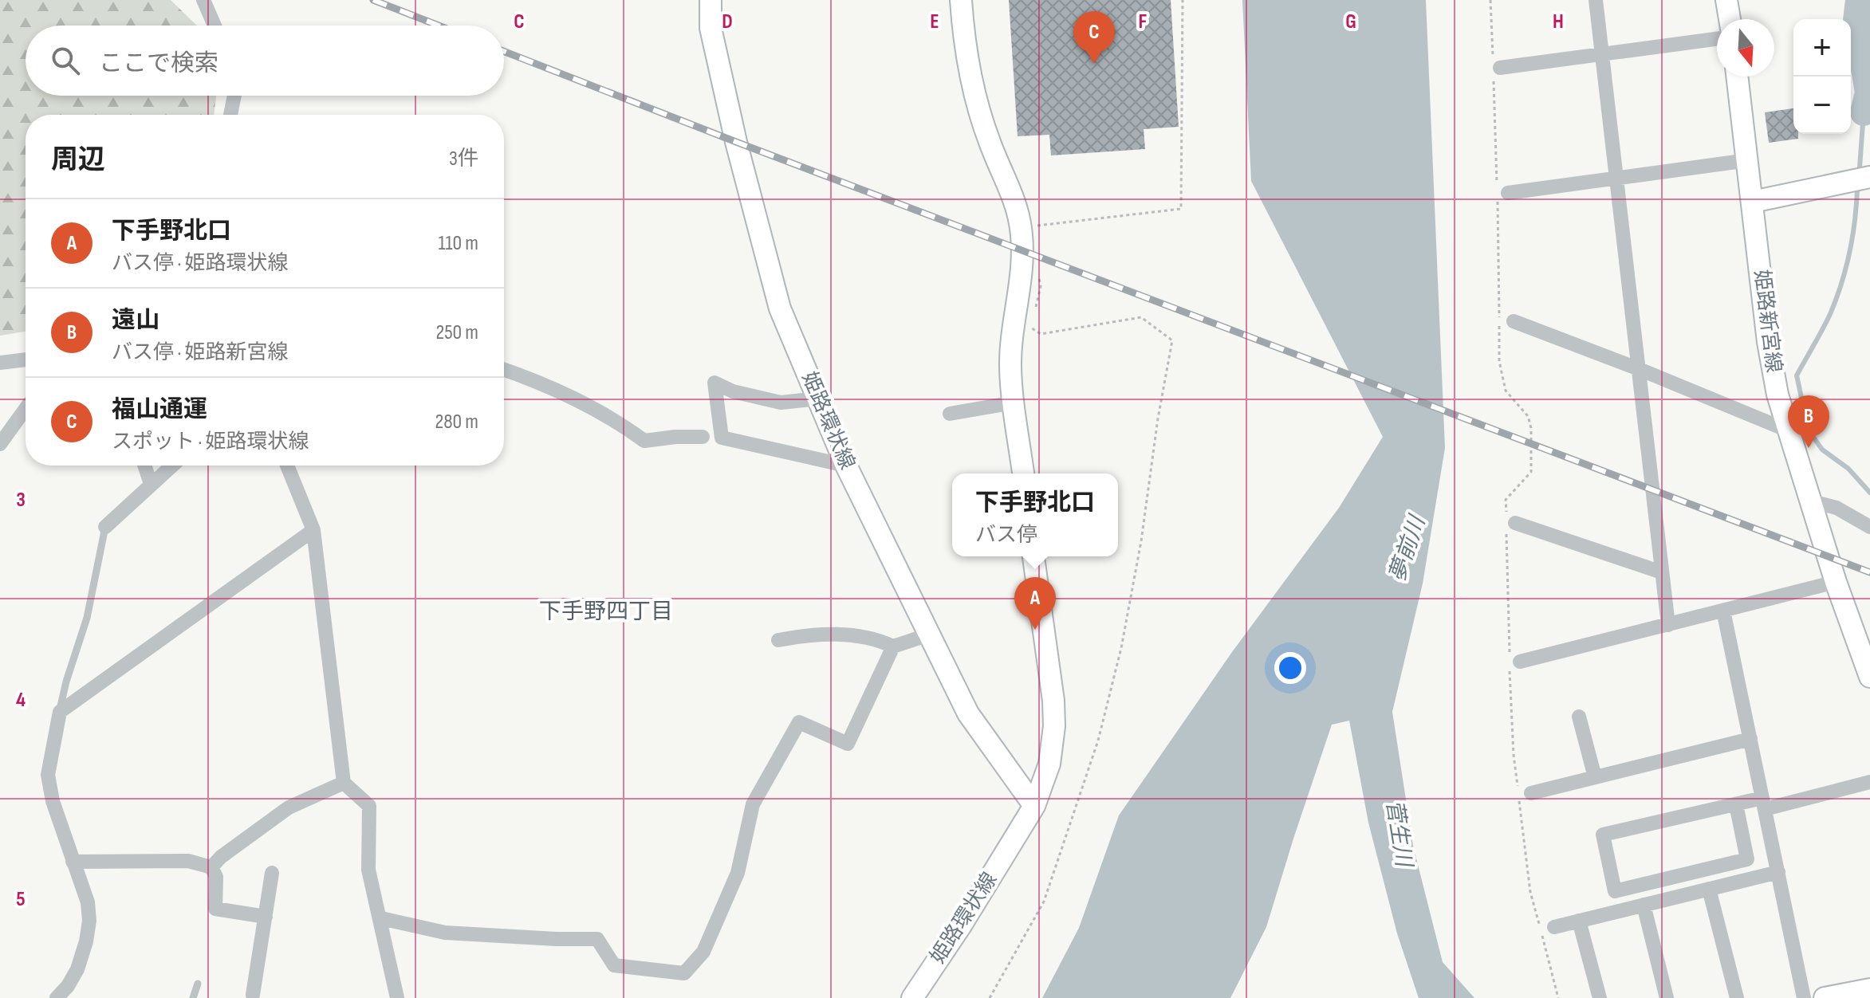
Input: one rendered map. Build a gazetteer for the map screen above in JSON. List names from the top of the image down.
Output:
{
  "streets": {
    "main road": ["姫路新宮線", "姫路環状線"]
  },
  "districts": ["下手野四丁目"],
  "water": ["夢前川", "菅生川"],
  "north": "bottom",
  "page": {
    "pins": ["C", "B", "A"],
    "map_buttons": ["+", "−"],
    "search": "ここで検索",
    "heading": ["周辺", "3件"],
    "list": [
      {
        "mark": "A",
        "name": "下手野北口",
        "note": "バス停 · 姫路環状線",
        "value": "110 m"
      },
      {
        "mark": "B",
        "name": "遠山",
        "note": "バス停 · 姫路新宮線",
        "value": "250 m"
      },
      {
        "mark": "C",
        "name": "福山通運",
        "note": "スポット · 姫路環状線",
        "value": "280 m"
      }
    ],
    "popup": ["下手野北口", "バス停"]
  },
  "grid": {
    "columns": [
      "C",
      "D",
      "E",
      "F",
      "G",
      "H"
    ],
    "rows": ["3", "4", "5"]
  }
}
